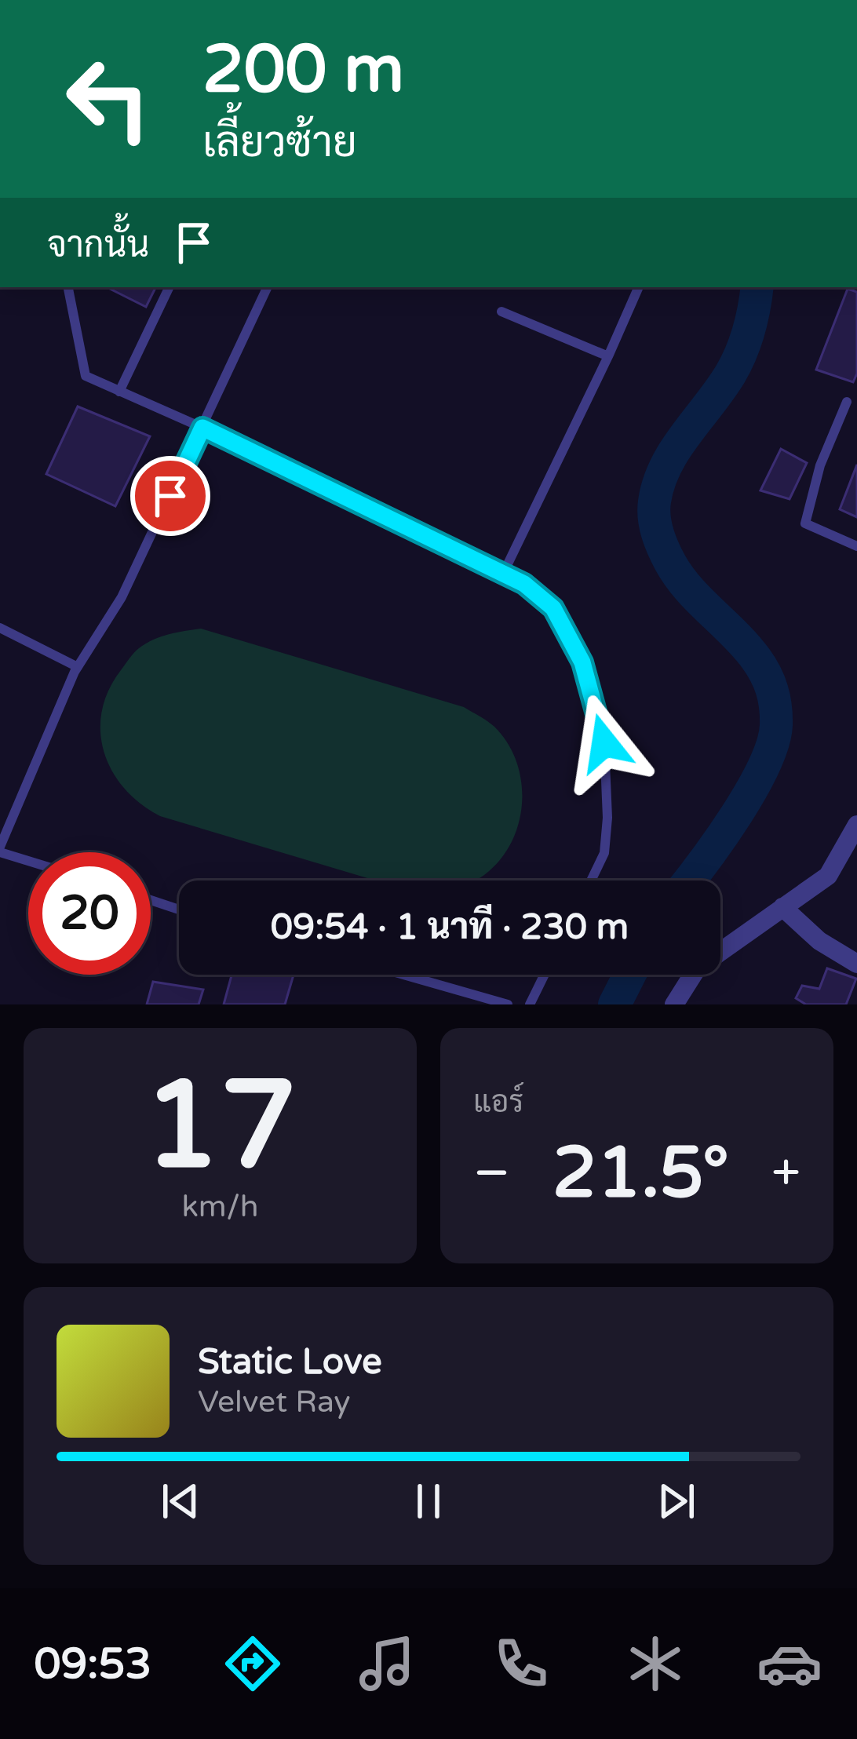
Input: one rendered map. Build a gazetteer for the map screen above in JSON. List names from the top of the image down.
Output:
{
  "page": {
    "turn": ["200 m", "เลี้ยวซ้าย"],
    "then": "จากนั้น",
    "limit": "20",
    "trip": "09:54 · 1 นาที · 230 m",
    "tile": [
      ["17", "km/h"],
      "แอร์"
    ],
    "heat": ["−", "21.5°", "+"],
    "song": ["Static Love", "Velvet Ray"],
    "tabs": "09:53"
  }
}
